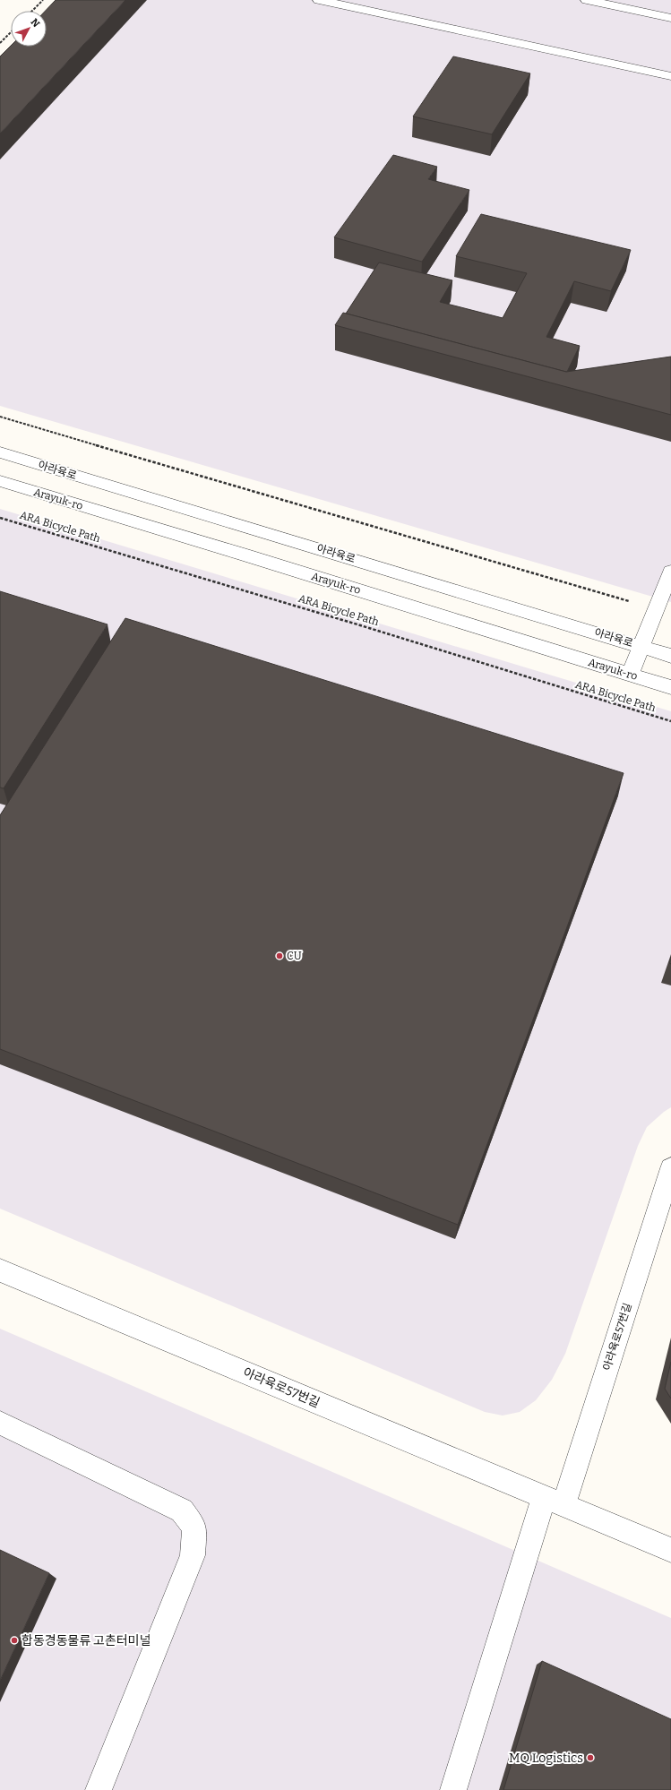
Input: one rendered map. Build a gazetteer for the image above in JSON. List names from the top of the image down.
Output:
{
  "streets": {
    "street": ["아라육로", "Arayuk-ro", "아라육로57번길"],
    "path": ["ARA Bicycle Path"]
  },
  "places": ["CU", "합동경동물류 고촌터미널", "MQ Logistics"],
  "north": "top right"
}
